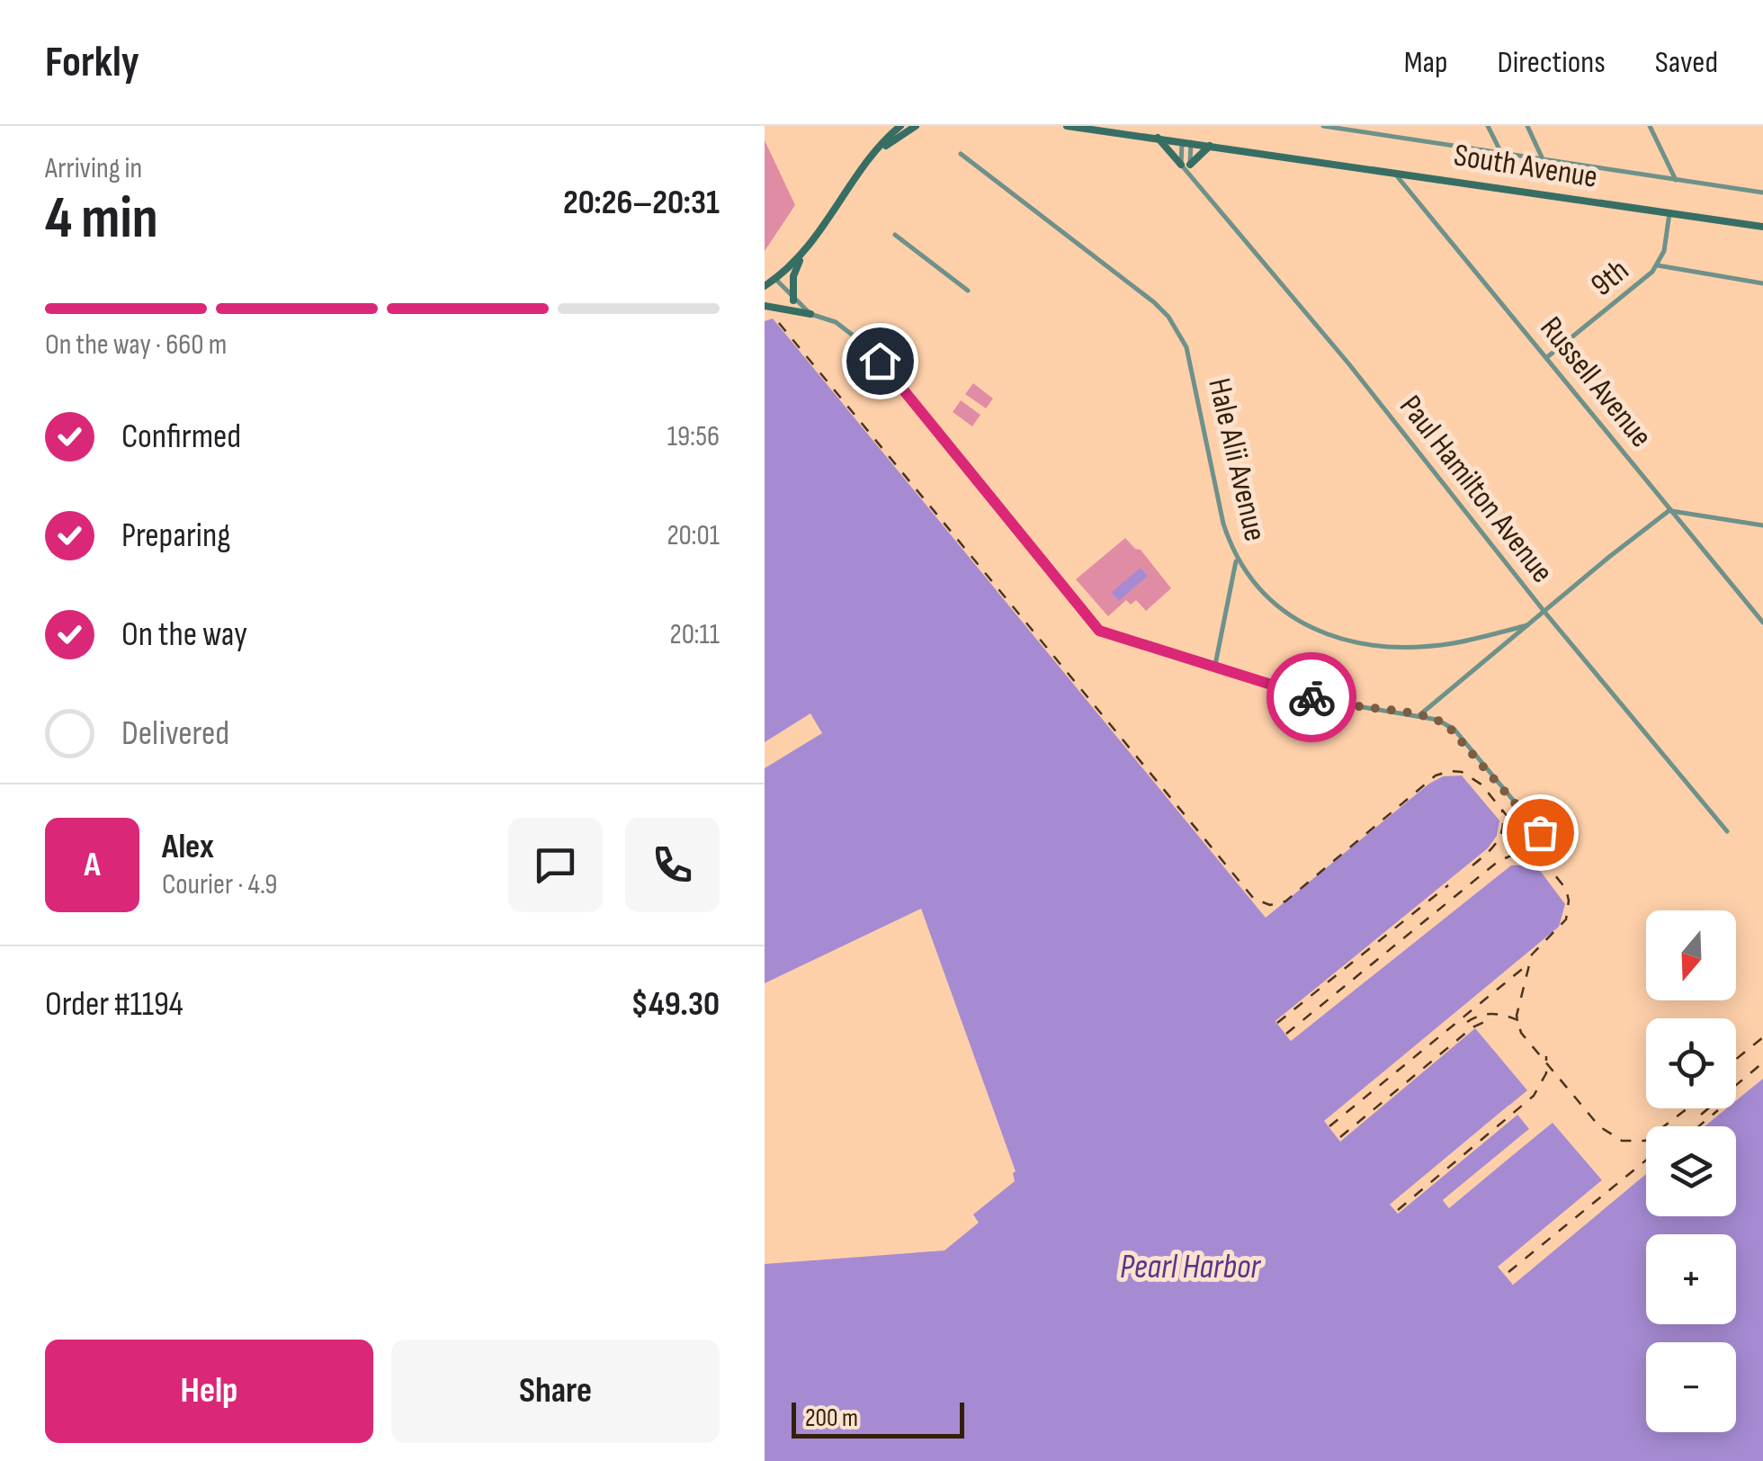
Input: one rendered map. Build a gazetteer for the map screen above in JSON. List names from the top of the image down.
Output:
{
  "streets": {
    "street": [
      "South Avenue",
      "9th",
      "Russell Avenue",
      "Hale Alii Avenue",
      "Paul Hamilton Avenue"
    ]
  },
  "crossings": [
    ["South Avenue", "9th"],
    ["South Avenue", "Russell Avenue"],
    ["9th", "Russell Avenue"]
  ],
  "water": ["Pearl Harbor"],
  "scale_bar": "200 m",
  "north": "bottom",
  "page": {
    "header": "Forkly",
    "nav": ["Map", "Directions", "Saved"],
    "heading": ["4 min", "Arriving in", "20:26–20:31"],
    "panel": [
      "Alex",
      "Courier · 4.9",
      "Order #1194",
      "$49.30"
    ],
    "bar": "On the way · 660 m",
    "list": [
      ["Confirmed", "19:56"],
      ["Preparing", "20:01"],
      ["On the way", "20:11"],
      "Delivered"
    ],
    "round": "A",
    "map_buttons": ["+", "−"],
    "buttons": ["Help", "Share"],
    "scale": "200 m"
  }
}
